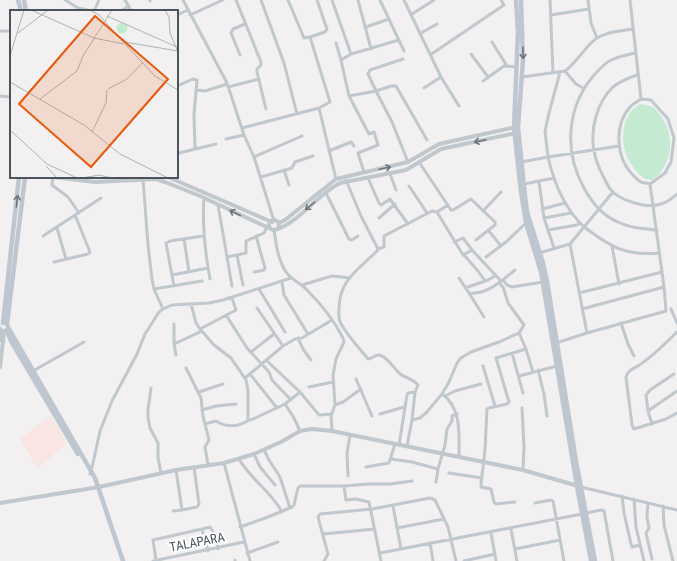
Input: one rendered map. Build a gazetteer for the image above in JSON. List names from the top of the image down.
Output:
{
  "streets": {
    "street": ["TALAPARA"]
  }
}
